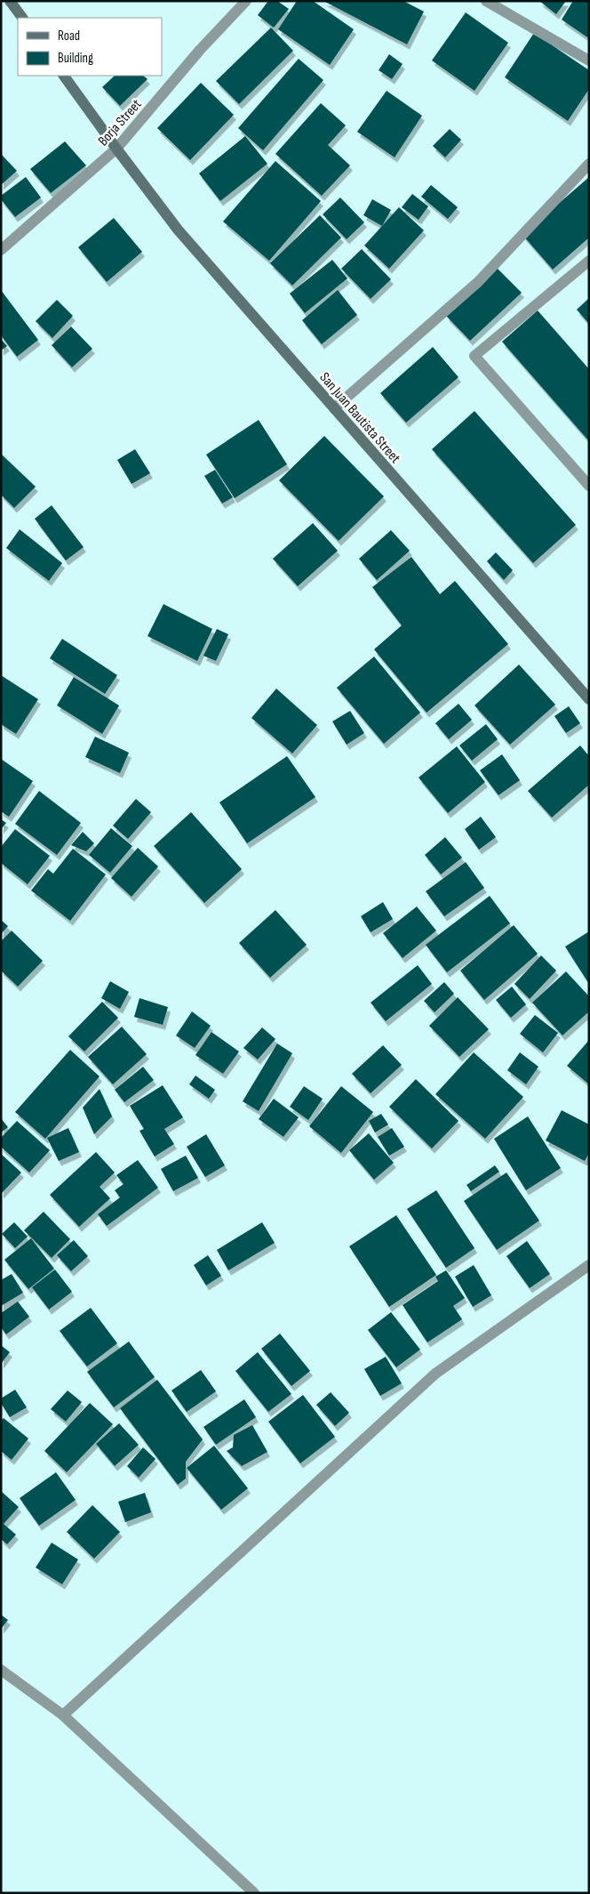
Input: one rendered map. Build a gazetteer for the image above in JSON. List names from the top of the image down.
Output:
{
  "streets": {
    "main road": ["San Juan Bautista Street"],
    "street": ["Borja Street"]
  },
  "crossings": [
    ["Borja Street", "San Juan Bautista Street"]
  ],
  "legend": ["Road", "Building"]
}
